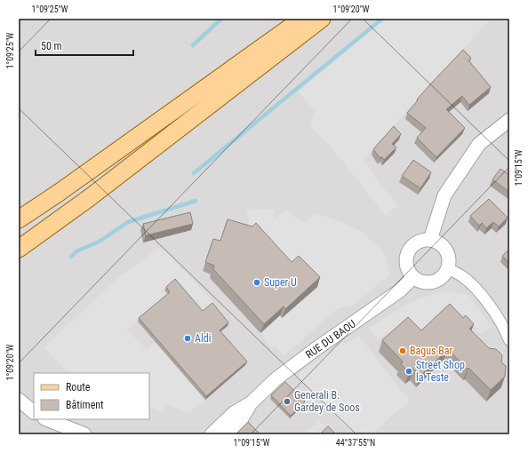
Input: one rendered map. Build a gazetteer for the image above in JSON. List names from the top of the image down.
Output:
{
  "streets": {
    "street": ["RUE DU BAOU"]
  },
  "places": [
    "Super U",
    "Aldi",
    "Bagus Bar",
    "Street Shop la Teste",
    "Generali B. Gardey de Soos"
  ],
  "legend": ["Route", "Bâtiment"],
  "scale_bar": "50 m",
  "coordinates": [
    "1°09'25\"W",
    "1°09'20\"W",
    "1°09'15\"W",
    "44°37'55\"N"
  ]
}
